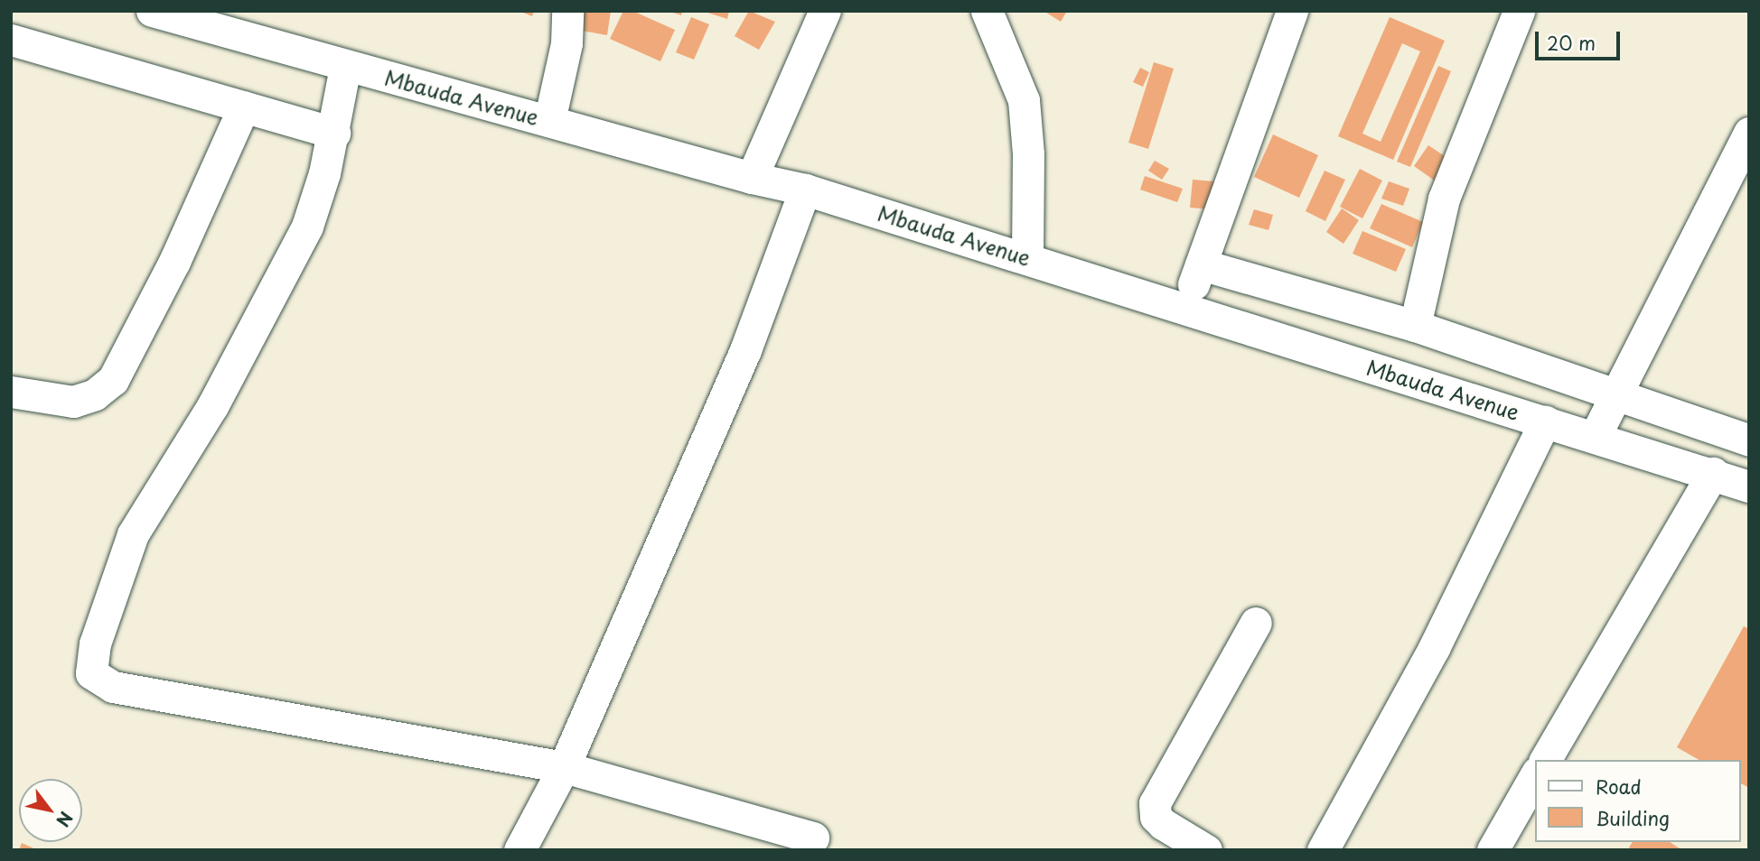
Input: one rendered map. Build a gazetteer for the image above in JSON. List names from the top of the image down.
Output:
{
  "streets": {
    "street": ["Mbauda Avenue"]
  },
  "legend": ["Road", "Building"],
  "scale_bar": "20 m",
  "north": "bottom right"
}
